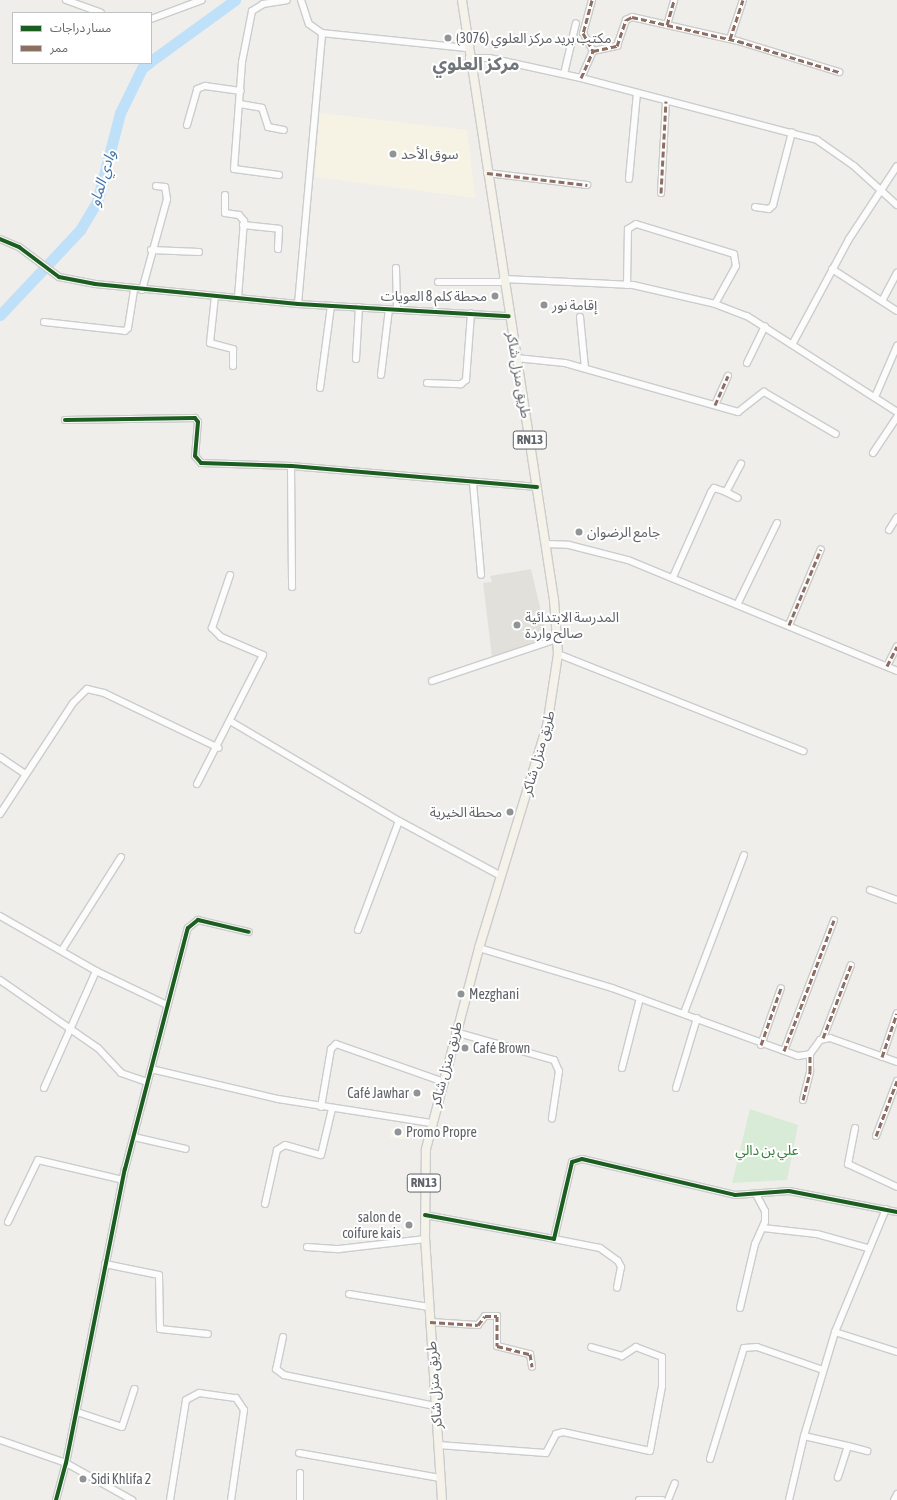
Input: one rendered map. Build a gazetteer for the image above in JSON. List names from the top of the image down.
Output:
{
  "streets": {
    "main road": ["طريق منزل شاكر", "RN13"]
  },
  "districts": ["مركز العلوي"],
  "water": ["وادي الماو"],
  "parks": ["علي بن دالي"],
  "places": [
    "مكتب بريد مركز العلوي (3076)",
    "سوق الأحد",
    "محطة كلم 8 العويات",
    "إقامة نور",
    "جامع الرضوان",
    "المدرسة الابتدائية صالح واردة",
    "محطة الخيرية",
    "Mezghani",
    "Café Brown",
    "Café Jawhar",
    "Promo Propre",
    "salon de coifure kais",
    "Sidi Khlifa 2"
  ],
  "legend": ["مسار دراجات", "ممر"]
}
